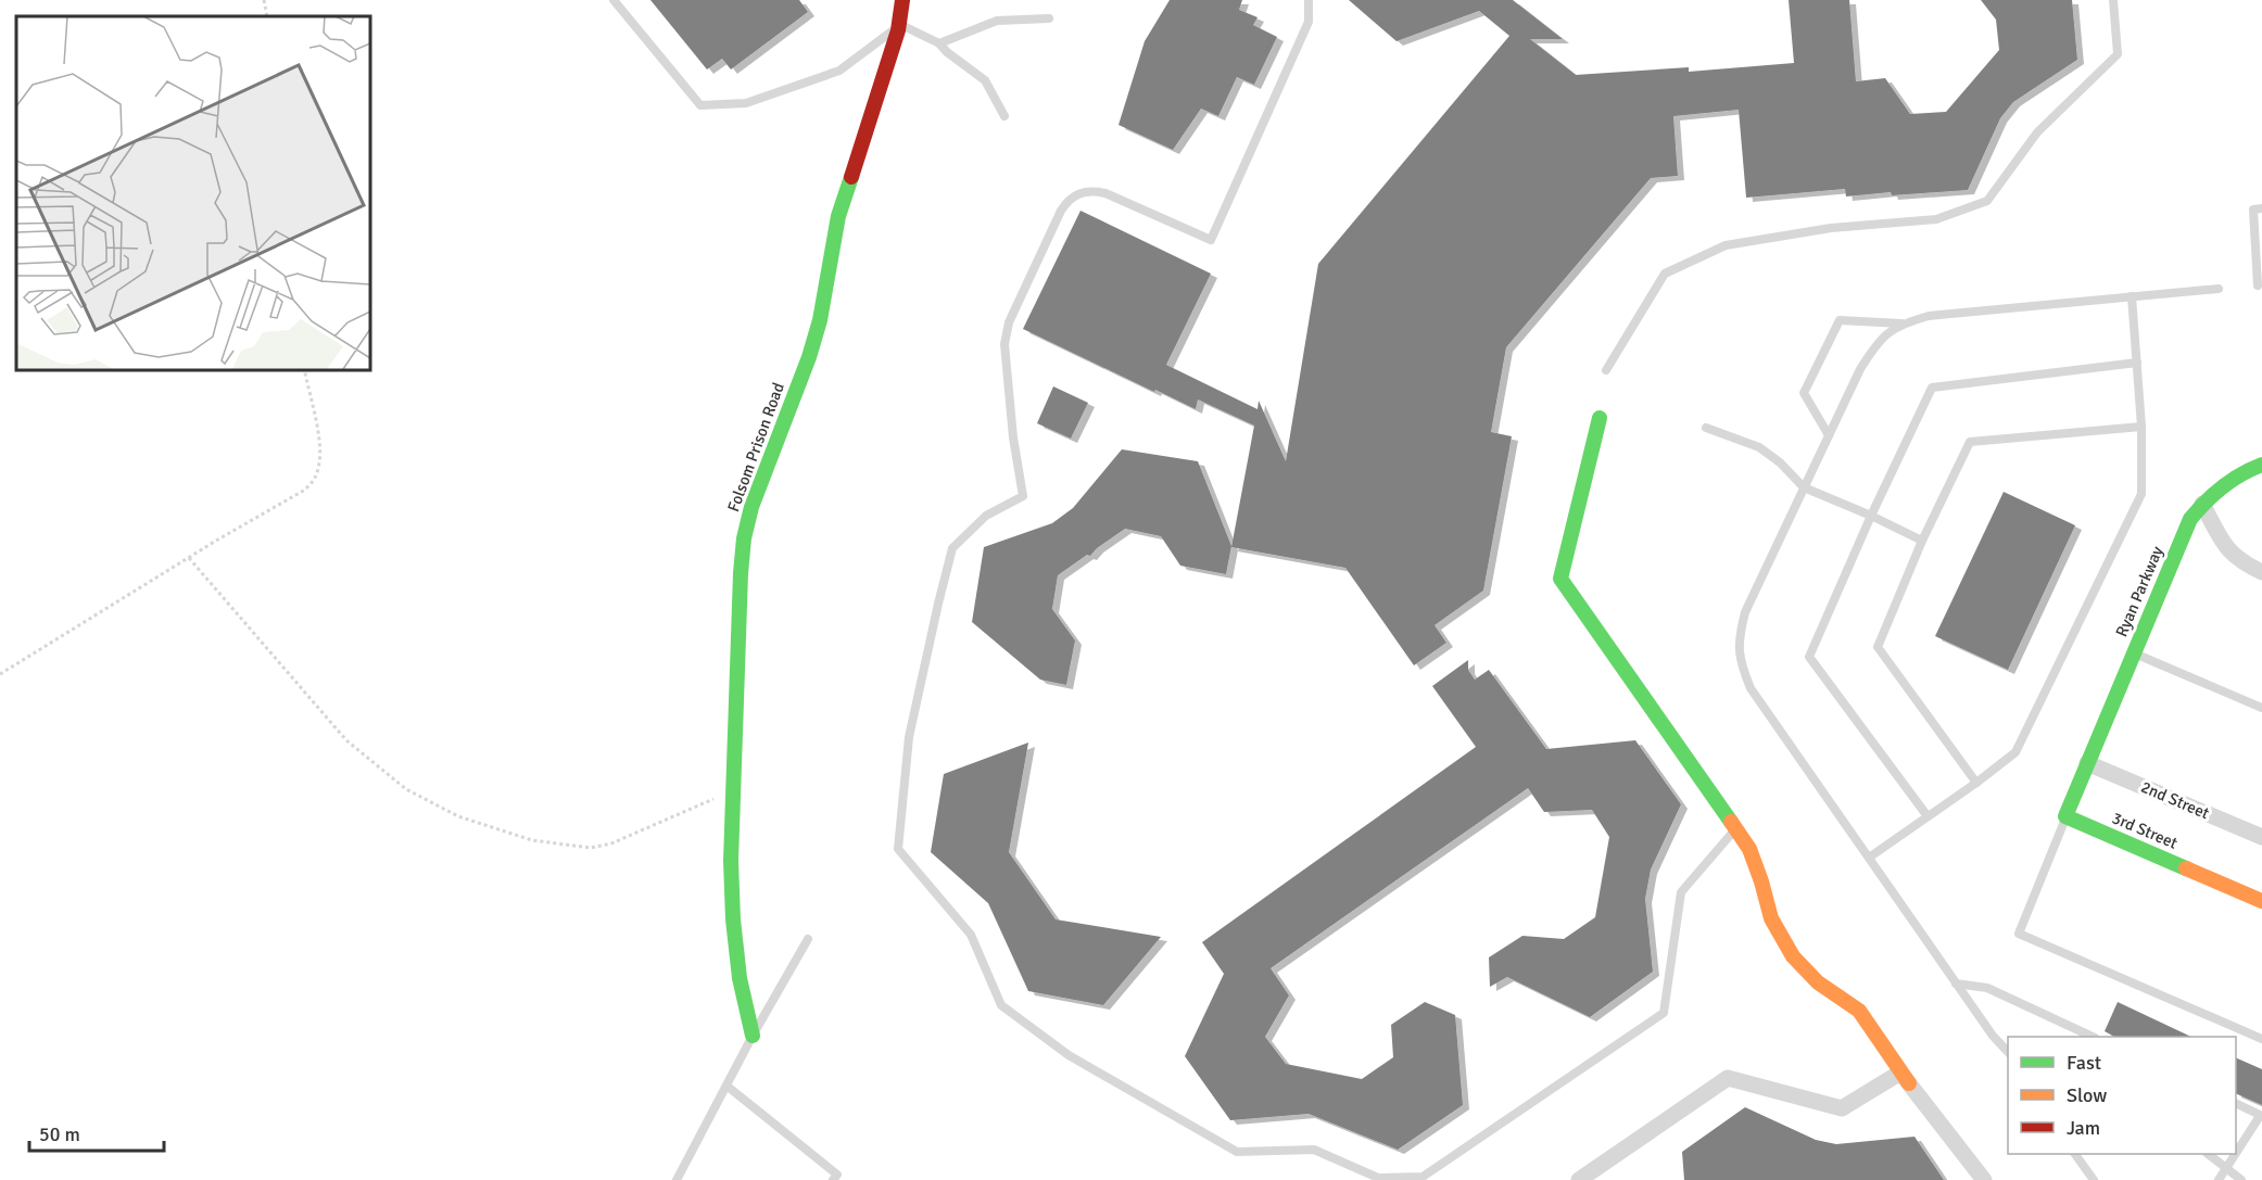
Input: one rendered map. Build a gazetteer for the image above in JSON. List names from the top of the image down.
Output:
{
  "streets": {
    "street": [
      "Folsom Prison Road",
      "Ryan Parkway",
      "2nd Street",
      "3rd Street"
    ]
  },
  "crossings": [
    ["Ryan Parkway", "2nd Street"]
  ],
  "legend": ["Fast", "Slow", "Jam"],
  "scale_bar": "50 m"
}
